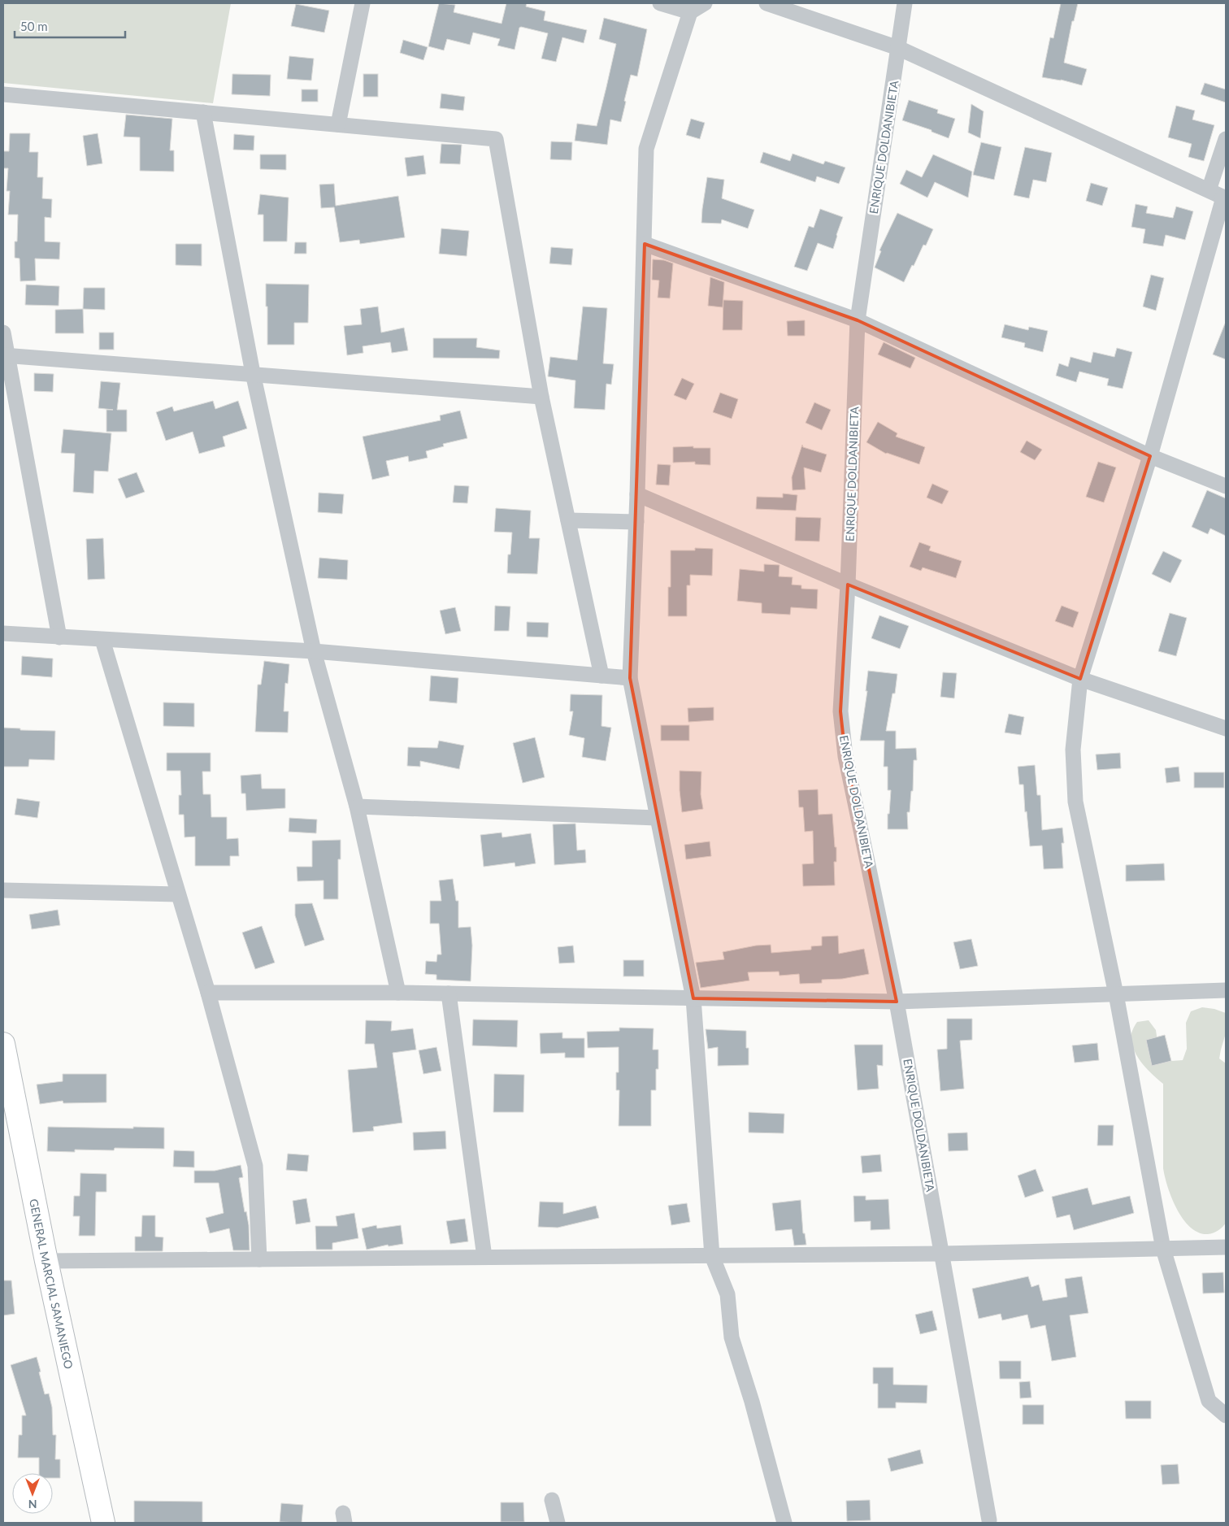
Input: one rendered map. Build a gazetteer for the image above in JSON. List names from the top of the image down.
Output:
{
  "streets": {
    "main road": ["GENERAL MARCIAL SAMANIEGO"],
    "street": ["ENRIQUE DOLDANIBIETA"]
  },
  "scale_bar": "50 m",
  "north": "bottom"
}
